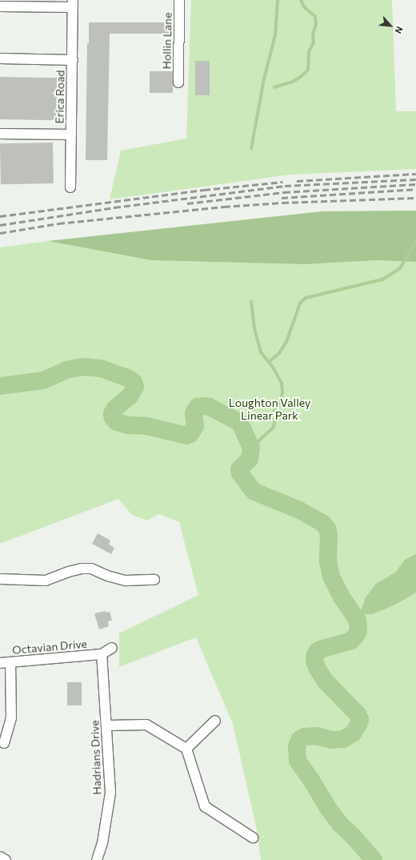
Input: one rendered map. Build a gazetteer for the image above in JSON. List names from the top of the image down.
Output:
{
  "streets": {
    "street": [
      "Hollin Lane",
      "Erica Road",
      "Octavian Drive",
      "Hadrians Drive"
    ]
  },
  "crossings": [
    ["Octavian Drive", "Hadrians Drive"]
  ],
  "parks": ["Loughton Valley Linear Park"],
  "north": "bottom right"
}
